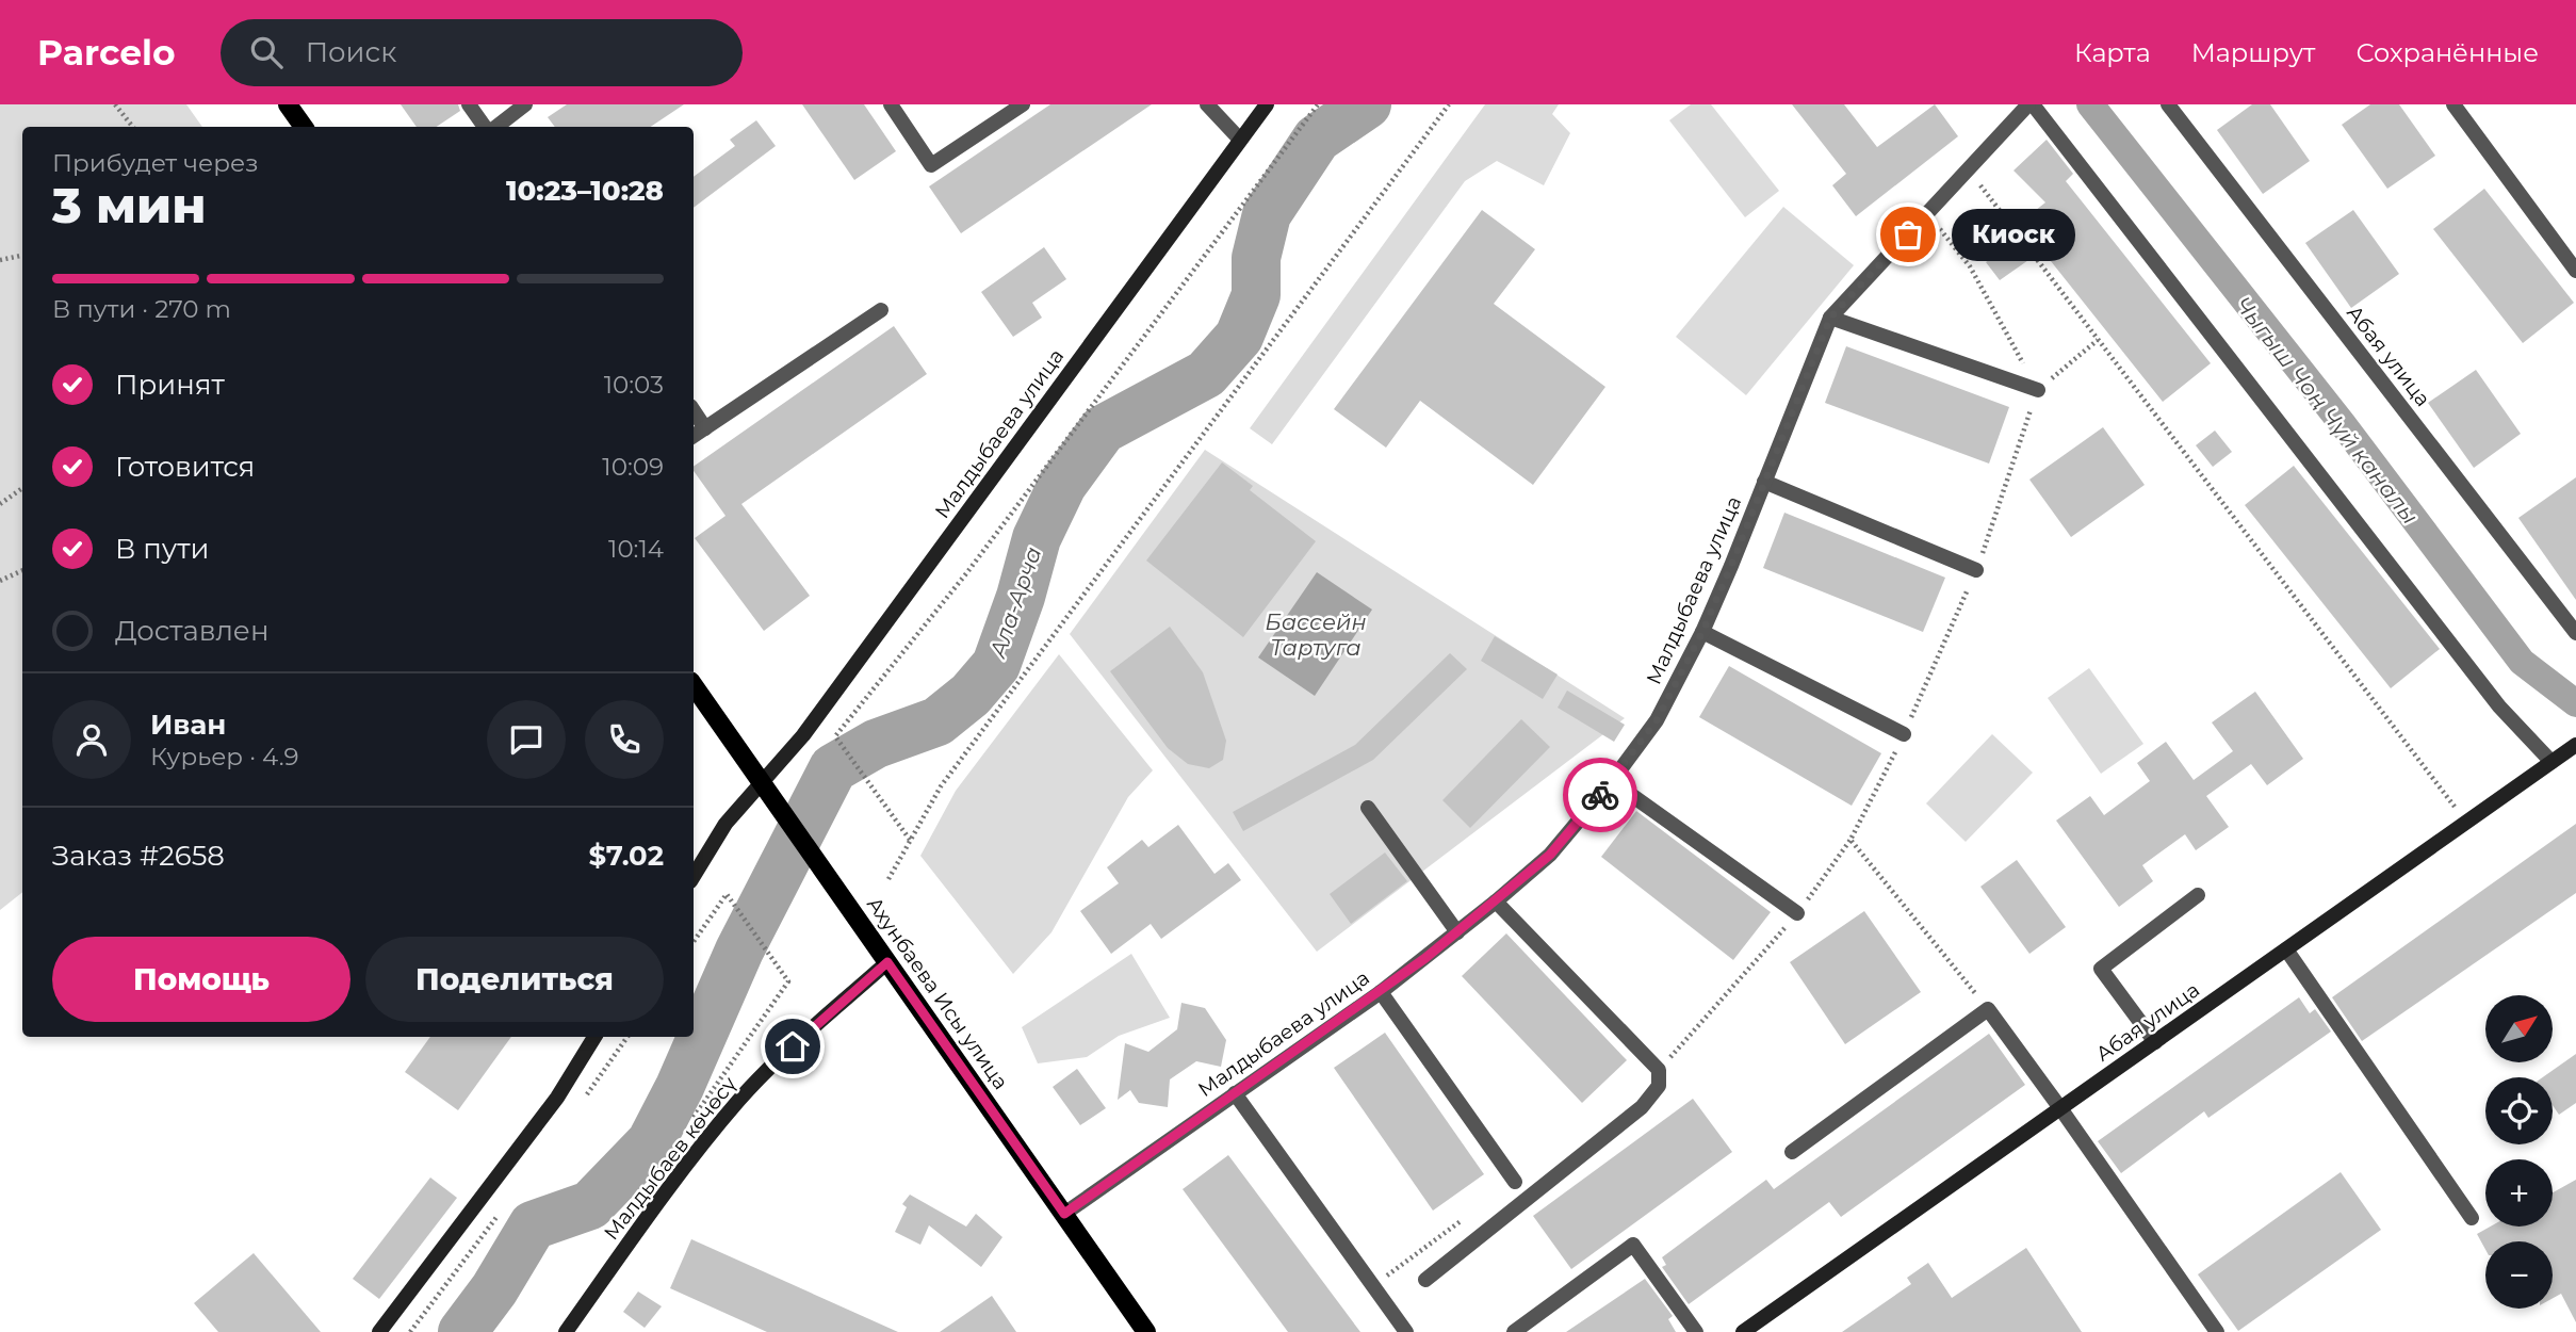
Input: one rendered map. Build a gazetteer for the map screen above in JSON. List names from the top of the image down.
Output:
{
  "streets": {
    "main road": ["Ахунбаева Исы улица"],
    "street": ["Абая улица", "Малдыбаева улица", "Малдыбаев көчөсү"]
  },
  "crossings": [
    ["Малдыбаева улица", "Ахунбаева Исы улица"],
    ["Ахунбаева Исы улица", "Малдыбаев көчөсү"]
  ],
  "water": ["Чыгыш Чоң Чүй каналы", "Ала-Арча", "Бассейн Тартуга"],
  "places": ["Киоск"],
  "north": "top right",
  "page": {
    "header": "Parcelo",
    "search": "Поиск",
    "nav": ["Карта", "Маршрут", "Сохранённые"],
    "heading": ["3 мин", "Прибудет через", "10:23–10:28"],
    "panel": [
      "Иван",
      "Курьер · 4.9",
      "Заказ #2658",
      "$7.02"
    ],
    "bubble": "Киоск",
    "bar": "В пути · 270 m",
    "list": [
      ["Принят", "10:03"],
      ["Готовится", "10:09"],
      ["В пути", "10:14"],
      "Доставлен"
    ],
    "buttons": ["Помощь", "Поделиться"],
    "map_buttons": ["+", "−"]
  }
}
